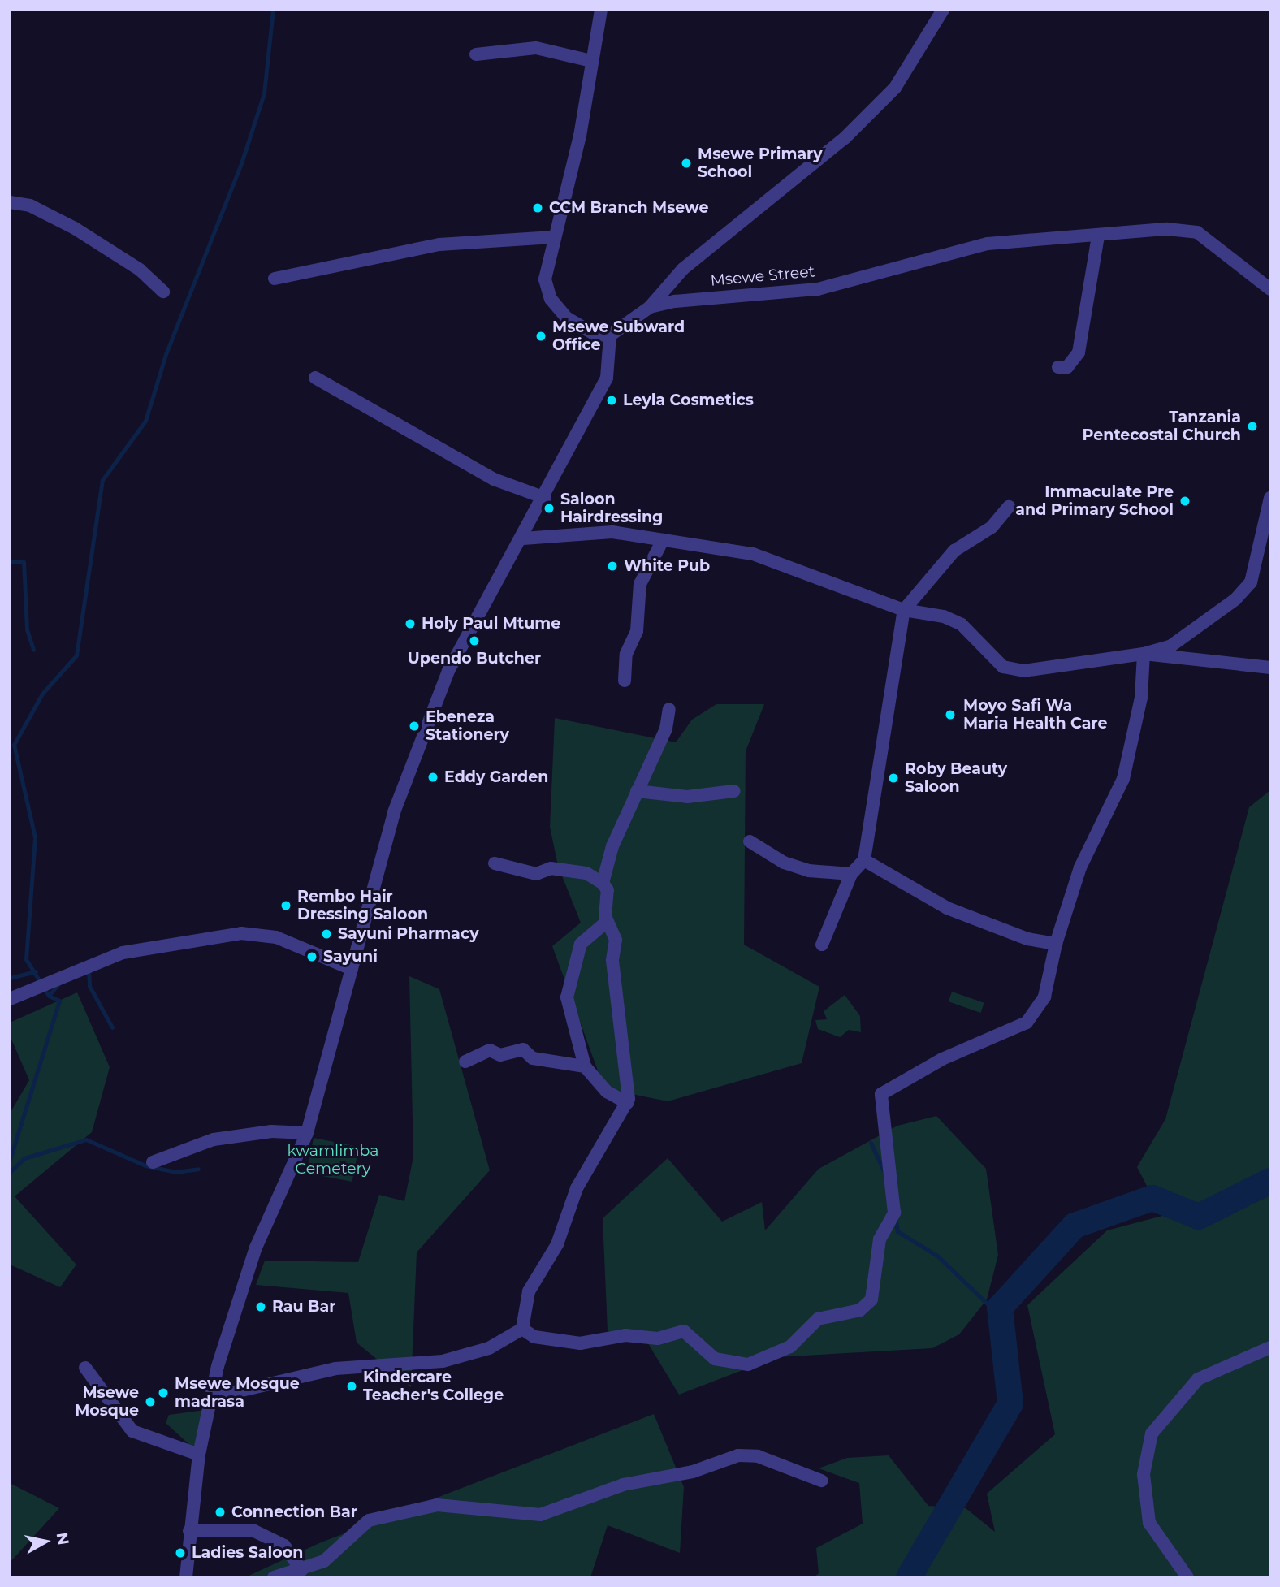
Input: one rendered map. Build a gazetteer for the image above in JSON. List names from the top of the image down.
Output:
{
  "streets": {
    "street": ["Msewe Street"]
  },
  "parks": ["kwamlimba Cemetery"],
  "places": [
    "Msewe Primary School",
    "CCM Branch Msewe",
    "Msewe Subward Office",
    "Leyla Cosmetics",
    "Tanzania Pentecostal Church",
    "Immaculate Pre and Primary School",
    "Saloon Hairdressing",
    "White Pub",
    "Holy Paul Mtume",
    "Upendo Butcher",
    "Moyo Safi Wa Maria Health Care",
    "Ebeneza Stationery",
    "Eddy Garden",
    "Roby Beauty Saloon",
    "Rembo Hair Dressing Saloon",
    "Sayuni Pharmacy",
    "Sayuni",
    "Rau Bar",
    "Kindercare Teacher's College",
    "Msewe Mosque madrasa",
    "Msewe Mosque",
    "Connection Bar",
    "Ladies Saloon"
  ],
  "north": "right"
}
